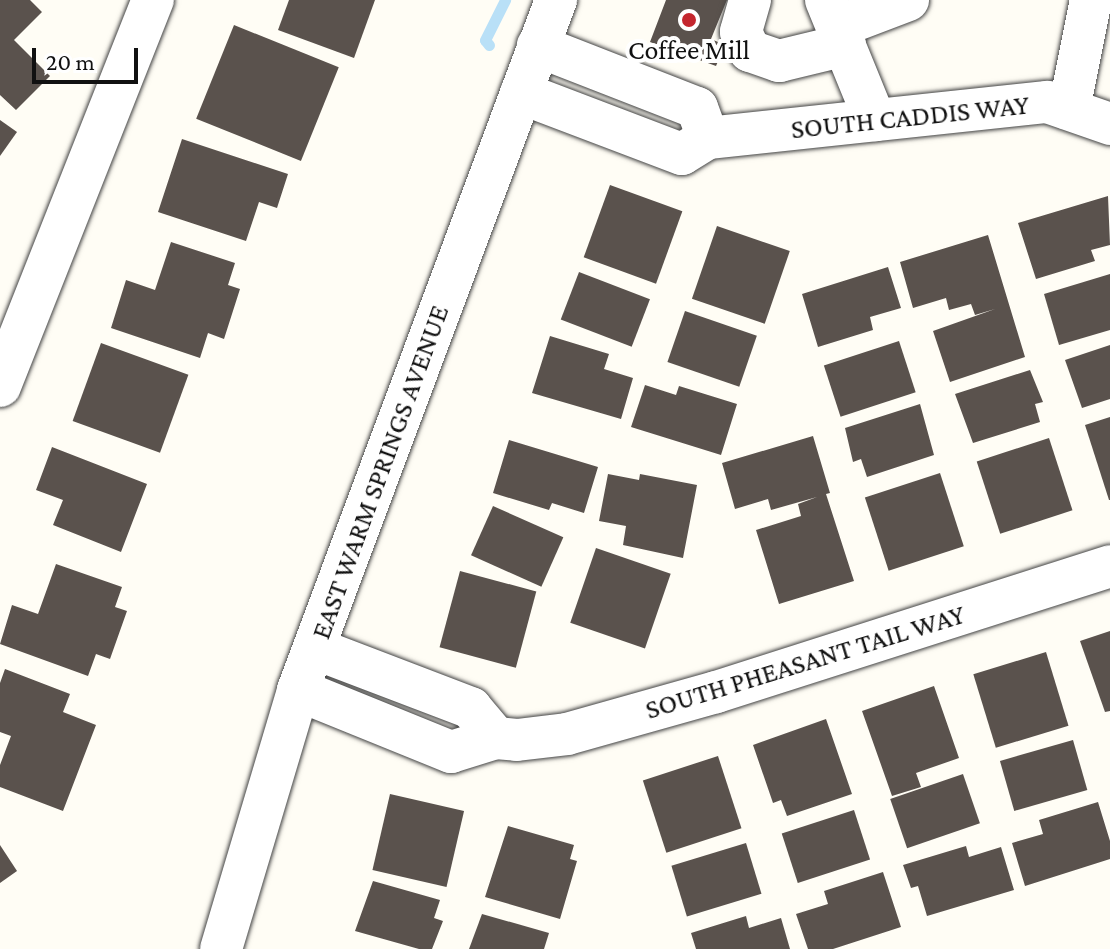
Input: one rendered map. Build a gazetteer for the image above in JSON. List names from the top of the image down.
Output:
{
  "streets": {
    "street": ["SOUTH CADDIS WAY", "EAST WARM SPRINGS AVENUE", "SOUTH PHEASANT TAIL WAY"]
  },
  "crossings": [
    ["SOUTH CADDIS WAY", "EAST WARM SPRINGS AVENUE"],
    ["EAST WARM SPRINGS AVENUE", "SOUTH PHEASANT TAIL WAY"]
  ],
  "places": ["Coffee Mill"],
  "scale_bar": "20 m"
}
